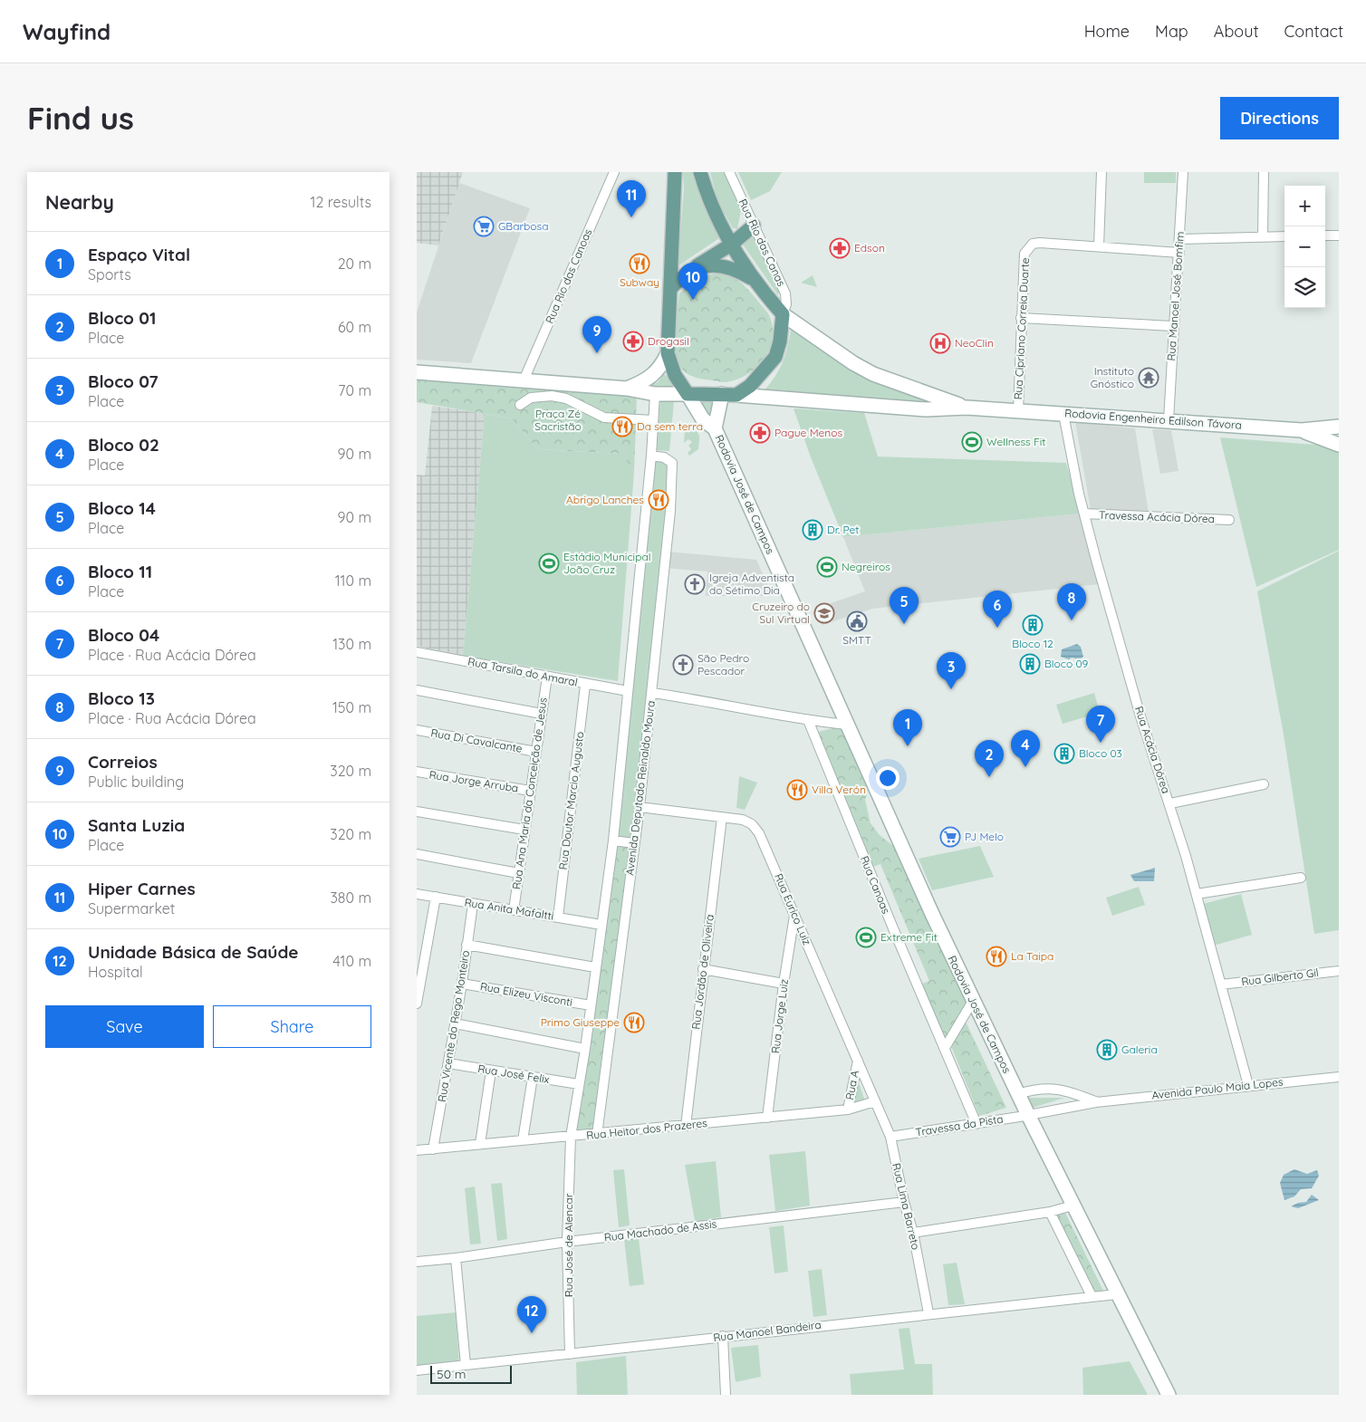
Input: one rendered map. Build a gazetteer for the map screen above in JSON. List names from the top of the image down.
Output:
{
  "streets": {
    "main road": ["Rodovia Engenheiro Edilson Távora", "Rodovia José de Campos"],
    "street": [
      "Rua Rio das Canas",
      "Rua Rio das Canoas",
      "Rua Manoel José Bomfim",
      "Rua Cipriano Correia Duarte",
      "Travessa Acácia Dórea",
      "Rua Tarsila do Amaral",
      "Rua Di Cavalcante",
      "Rua Acácia Dórea",
      "Rua Jorge Arruba",
      "Avenida Deputado Reinaldo Moura",
      "Rua Ana Maria da Conceição de Jesus",
      "Rua Doutor Marcio Augusto",
      "Rua Canoas",
      "Rua Anita Mafaltti",
      "Rua Eurico Luiz",
      "Rua Jordão de Oliveira",
      "Rua Gilberto Gil",
      "Rua Elizeu Visconti",
      "Rua Jorge Luiz",
      "Rua Vicente do Rego Monteiro",
      "Rua José Felix",
      "Rua A",
      "Avenida Paulo Maia Lopes",
      "Travessa da Pista",
      "Rua Heitor dos Prazeres",
      "Rua Lima Barreto",
      "Rua Machado de Assis",
      "Rua José de Alencar",
      "Rua Manoel Bandeira"
    ]
  },
  "crossings": [
    ["Rua Rio das Canas", "Rodovia Engenheiro Edilson Távora"],
    ["Rua Rio das Canas", "Rodovia José de Campos"],
    ["Rua Manoel José Bomfim", "Rodovia Engenheiro Edilson Távora"],
    ["Rua Cipriano Correia Duarte", "Rodovia Engenheiro Edilson Távora"],
    ["Rodovia Engenheiro Edilson Távora", "Rodovia José de Campos"],
    ["Rodovia Engenheiro Edilson Távora", "Rua Acácia Dórea"],
    ["Rodovia José de Campos", "Avenida Paulo Maia Lopes"],
    ["Rodovia José de Campos", "Travessa da Pista"],
    ["Rodovia José de Campos", "Rua Manoel Bandeira"],
    ["Travessa Acácia Dórea", "Rua Acácia Dórea"],
    ["Rua Tarsila do Amaral", "Avenida Deputado Reinaldo Moura"],
    ["Rua Tarsila do Amaral", "Rua Ana Maria da Conceição de Jesus"],
    ["Rua Tarsila do Amaral", "Rua Doutor Marcio Augusto"],
    ["Rua Di Cavalcante", "Rua Ana Maria da Conceição de Jesus"],
    ["Rua Acácia Dórea", "Rua Gilberto Gil"],
    ["Rua Acácia Dórea", "Avenida Paulo Maia Lopes"],
    ["Rua Jorge Arruba", "Rua Ana Maria da Conceição de Jesus"],
    ["Avenida Deputado Reinaldo Moura", "Rua Anita Mafaltti"],
    ["Avenida Deputado Reinaldo Moura", "Rua Eurico Luiz"],
    ["Avenida Deputado Reinaldo Moura", "Rua Elizeu Visconti"],
    ["Avenida Deputado Reinaldo Moura", "Rua José Felix"],
    ["Avenida Deputado Reinaldo Moura", "Rua Heitor dos Prazeres"],
    ["Avenida Deputado Reinaldo Moura", "Rua José de Alencar"],
    ["Rua Ana Maria da Conceição de Jesus", "Rua Anita Mafaltti"],
    ["Rua Doutor Marcio Augusto", "Rua Anita Mafaltti"],
    ["Rua Canoas", "Travessa da Pista"],
    ["Rua Anita Mafaltti", "Rua Vicente do Rego Monteiro"],
    ["Rua Eurico Luiz", "Rua Jordão de Oliveira"],
    ["Rua Eurico Luiz", "Rua Jorge Luiz"],
    ["Rua Eurico Luiz", "Rua A"],
    ["Rua Eurico Luiz", "Rua Heitor dos Prazeres"],
    ["Rua Eurico Luiz", "Rua Lima Barreto"],
    ["Rua Jordão de Oliveira", "Rua Heitor dos Prazeres"],
    ["Rua Elizeu Visconti", "Rua Vicente do Rego Monteiro"],
    ["Rua Jorge Luiz", "Rua Heitor dos Prazeres"],
    ["Rua Vicente do Rego Monteiro", "Rua José Felix"],
    ["Rua Vicente do Rego Monteiro", "Rua Heitor dos Prazeres"],
    ["Rua A", "Rua Heitor dos Prazeres"],
    ["Avenida Paulo Maia Lopes", "Travessa da Pista"],
    ["Travessa da Pista", "Rua Lima Barreto"],
    ["Rua Heitor dos Prazeres", "Rua Lima Barreto"],
    ["Rua Heitor dos Prazeres", "Rua José de Alencar"],
    ["Rua Lima Barreto", "Rua Machado de Assis"],
    ["Rua Lima Barreto", "Rua Manoel Bandeira"],
    ["Rua Machado de Assis", "Rua José de Alencar"],
    ["Rua José de Alencar", "Rua Manoel Bandeira"]
  ],
  "parks": ["Praça Zé Sacristão"],
  "places": {
    "supermarket": ["GBarbosa", "PJ Melo"],
    "pharmacy": ["Edson", "Drogasil", "Pague Menos"],
    "restaurant": [
      "Subway",
      "Da sem terra",
      "Abrigo Lanches",
      "Villa Verón",
      "La Taipa",
      "Primo Giuseppe"
    ],
    "hospital": ["NeoClin"],
    "temple": ["Instituto Gnóstico"],
    "sports": [
      "Wellness Fit",
      "Estádio Municipal João Cruz",
      "Negreiros",
      "Extreme Fit"
    ],
    "building": [
      "Dr. Pet",
      "Bloco 12",
      "Bloco 09",
      "Bloco 03",
      "Galeria"
    ],
    "church": ["Igreja Adventista do Sétimo Dia", "São Pedro Pescador"],
    "school or university": ["Cruzeiro do Sul Virtual"],
    "public building": ["SMTT"]
  },
  "scale_bar": "50 m",
  "page": {
    "header": "Wayfind",
    "nav": [
      "Home",
      "Map",
      "About",
      "Contact"
    ],
    "buttons": [
      "Directions",
      ["Save", "Share"]
    ],
    "title": "Find us",
    "heading": ["Nearby", "12 results"],
    "pins": [
      "11",
      "10",
      "9",
      "8",
      "5",
      "6",
      "3",
      "7",
      "1",
      "4",
      "2",
      "12"
    ],
    "map_buttons": ["+", "−"],
    "list": [
      {
        "mark": "1",
        "name": "Espaço Vital",
        "note": "Sports",
        "value": "20 m"
      },
      {
        "mark": "2",
        "name": "Bloco 01",
        "note": "Place",
        "value": "60 m"
      },
      {
        "mark": "3",
        "name": "Bloco 07",
        "note": "Place",
        "value": "70 m"
      },
      {
        "mark": "4",
        "name": "Bloco 02",
        "note": "Place",
        "value": "90 m"
      },
      {
        "mark": "5",
        "name": "Bloco 14",
        "note": "Place",
        "value": "90 m"
      },
      {
        "mark": "6",
        "name": "Bloco 11",
        "note": "Place",
        "value": "110 m"
      },
      {
        "mark": "7",
        "name": "Bloco 04",
        "note": "Place · Rua Acácia Dórea",
        "value": "130 m"
      },
      {
        "mark": "8",
        "name": "Bloco 13",
        "note": "Place · Rua Acácia Dórea",
        "value": "150 m"
      },
      {
        "mark": "9",
        "name": "Correios",
        "note": "Public building",
        "value": "320 m"
      },
      {
        "mark": "10",
        "name": "Santa Luzia",
        "note": "Place",
        "value": "320 m"
      },
      {
        "mark": "11",
        "name": "Hiper Carnes",
        "note": "Supermarket",
        "value": "380 m"
      },
      {
        "mark": "12",
        "name": "Unidade Básica de Saúde",
        "note": "Hospital",
        "value": "410 m"
      }
    ],
    "scale": "50 m"
  }
}
